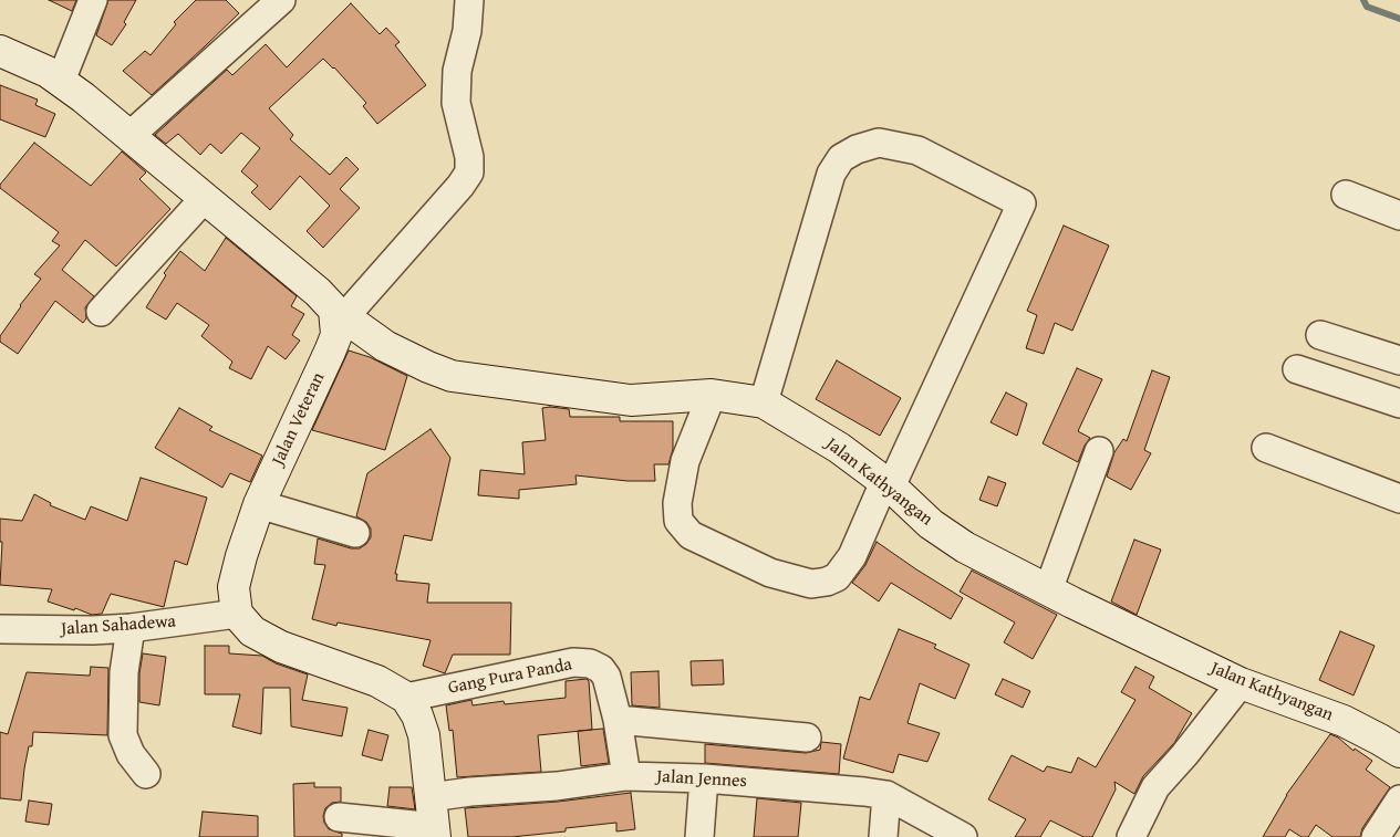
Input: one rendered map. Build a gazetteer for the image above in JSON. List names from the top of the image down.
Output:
{
  "streets": {
    "street": [
      "Jalan Veteran",
      "Jalan Kathyangan",
      "Jalan Sahadewa",
      "Gang Pura Panda",
      "Jalan Jennes"
    ]
  },
  "crossings": [
    ["Jalan Veteran", "Jalan Kathyangan"],
    ["Jalan Veteran", "Jalan Sahadewa"],
    ["Gang Pura Panda", "Jalan Jennes"]
  ]
}
